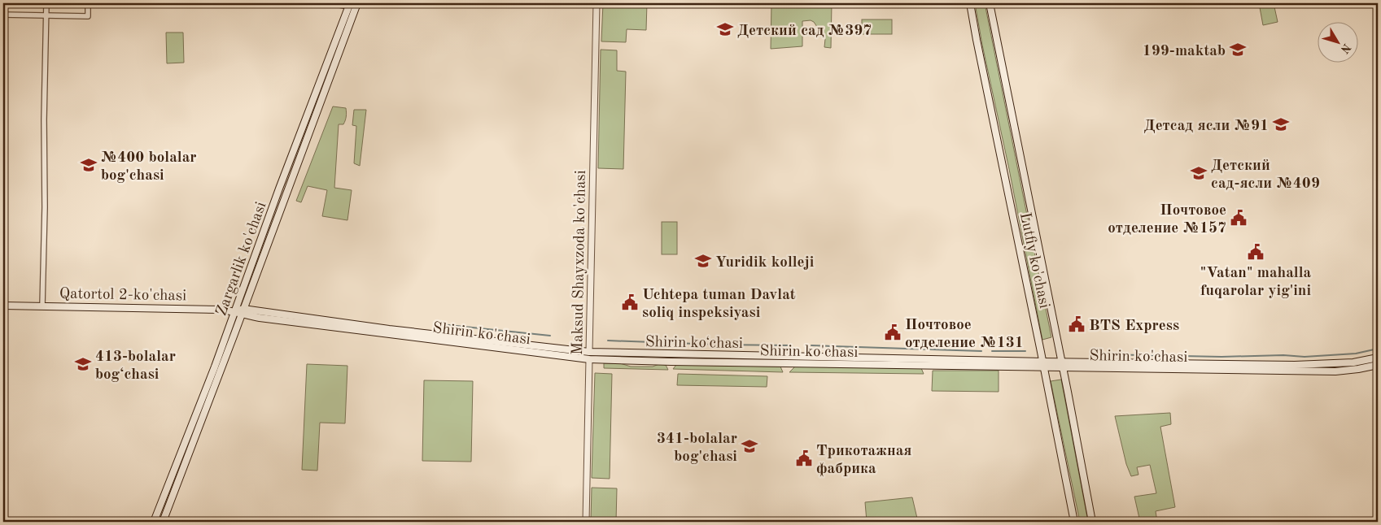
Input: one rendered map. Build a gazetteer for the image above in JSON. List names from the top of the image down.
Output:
{
  "streets": {
    "main road": [
      "Zargarlik ko'chasi",
      "Lutfiy ko'chasi",
      "Qatortol 2-ko'chasi",
      "Shirin ko'chasi",
      "Shirin koʻchasi"
    ],
    "street": ["Maksud Shayxzoda ko'chasi"]
  },
  "crossings": [
    ["Zargarlik ko'chasi", "Qatortol 2-ko'chasi"],
    ["Zargarlik ko'chasi", "Shirin ko'chasi"],
    ["Lutfiy ko'chasi", "Shirin ko'chasi"],
    ["Maksud Shayxzoda ko'chasi", "Shirin ko'chasi"],
    ["Maksud Shayxzoda ko'chasi", "Shirin koʻchasi"],
    ["Qatortol 2-ko'chasi", "Shirin ko'chasi"],
    ["Shirin ko'chasi", "Shirin koʻchasi"]
  ],
  "places": {
    "school or university": [
      "Детский сад №397",
      "199-maktab",
      "Детсад ясли №91",
      "№400 bolalar bog'chasi",
      "Детский сад-ясли №409",
      "Yuridik kolleji",
      "413-bolalar bogʻchasi",
      "341-bolalar bog'chasi"
    ],
    "public building": [
      "Почтовое отделение №157",
      "\"Vatan\" mahalla fuqarolar yig'ini",
      "Uchtepa tuman Davlat soliq inspeksiyasi",
      "BTS Express",
      "Почтовое отделение №131",
      "Трикотажная фабрика"
    ]
  },
  "north": "bottom right"
}
